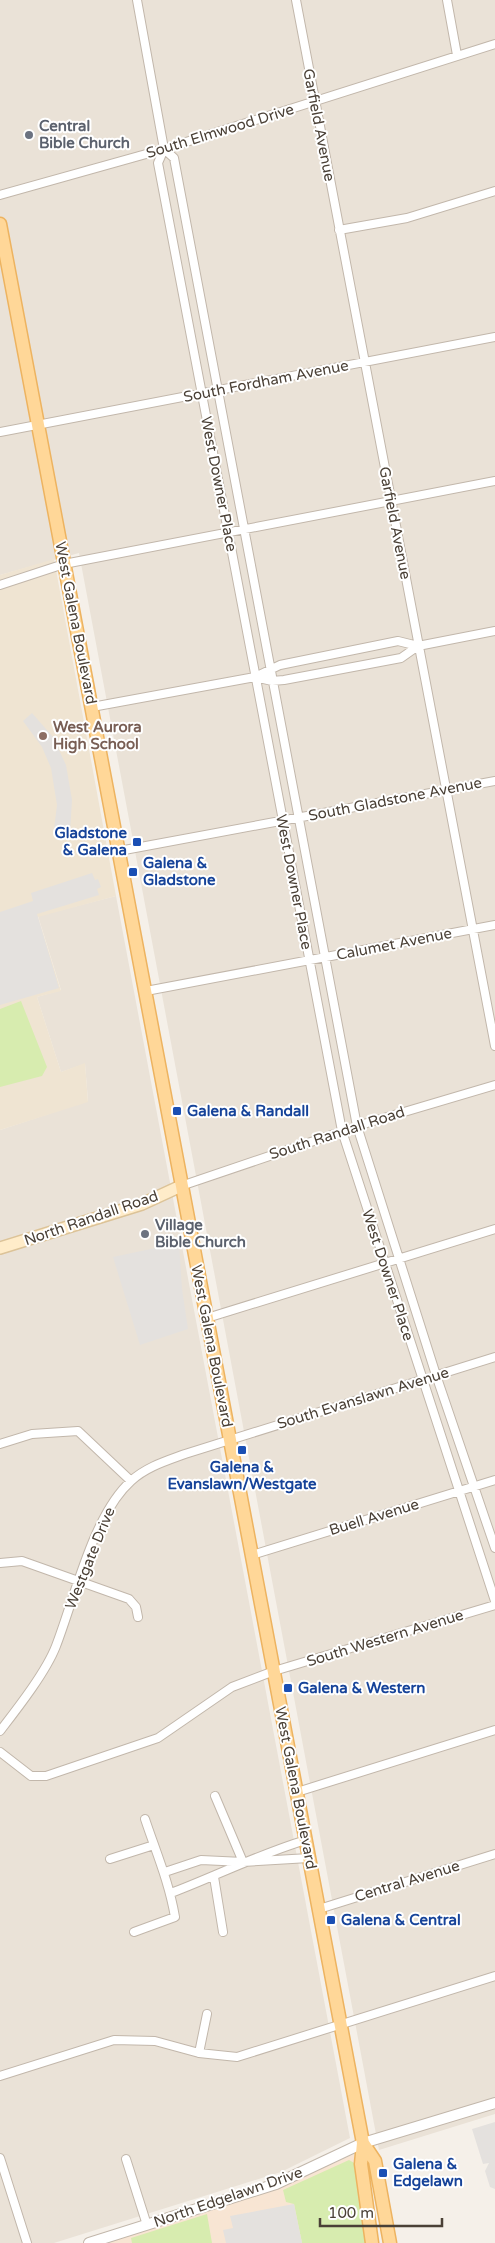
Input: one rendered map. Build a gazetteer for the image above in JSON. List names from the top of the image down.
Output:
{
  "streets": {
    "main road": ["West Galena Boulevard", "North Randall Road"],
    "street": [
      "Garfield Avenue",
      "South Elmwood Drive",
      "South Fordham Avenue",
      "West Downer Place",
      "South Gladstone Avenue",
      "Calumet Avenue",
      "South Randall Road",
      "South Evanslawn Avenue",
      "Buell Avenue",
      "Westgate Drive",
      "South Western Avenue",
      "Central Avenue",
      "North Edgelawn Drive"
    ]
  },
  "crossings": [
    ["Garfield Avenue", "South Elmwood Drive"],
    ["Garfield Avenue", "South Fordham Avenue"],
    ["Garfield Avenue", "South Gladstone Avenue"],
    ["Garfield Avenue", "Calumet Avenue"],
    ["South Elmwood Drive", "West Downer Place"],
    ["South Fordham Avenue", "West Downer Place"],
    ["South Fordham Avenue", "West Galena Boulevard"],
    ["West Downer Place", "South Gladstone Avenue"],
    ["West Downer Place", "Calumet Avenue"],
    ["West Downer Place", "South Randall Road"],
    ["West Downer Place", "South Evanslawn Avenue"],
    ["West Downer Place", "Buell Avenue"],
    ["West Galena Boulevard", "South Gladstone Avenue"],
    ["West Galena Boulevard", "Calumet Avenue"],
    ["West Galena Boulevard", "South Randall Road"],
    ["West Galena Boulevard", "North Randall Road"],
    ["West Galena Boulevard", "South Evanslawn Avenue"],
    ["West Galena Boulevard", "Buell Avenue"],
    ["West Galena Boulevard", "Westgate Drive"],
    ["West Galena Boulevard", "South Western Avenue"],
    ["West Galena Boulevard", "Central Avenue"],
    ["West Galena Boulevard", "North Edgelawn Drive"],
    ["South Randall Road", "North Randall Road"],
    ["South Evanslawn Avenue", "Westgate Drive"]
  ],
  "places": {
    "other": ["Central Bible Church", "West Aurora High School", "Village Bible Church"],
    "transit": [
      "Gladstone & Galena",
      "Galena & Gladstone",
      "Galena & Randall",
      "Galena & Evanslawn/Westgate",
      "Galena & Western",
      "Galena & Central",
      "Galena & Edgelawn"
    ]
  },
  "scale_bar": "100 m"
}
